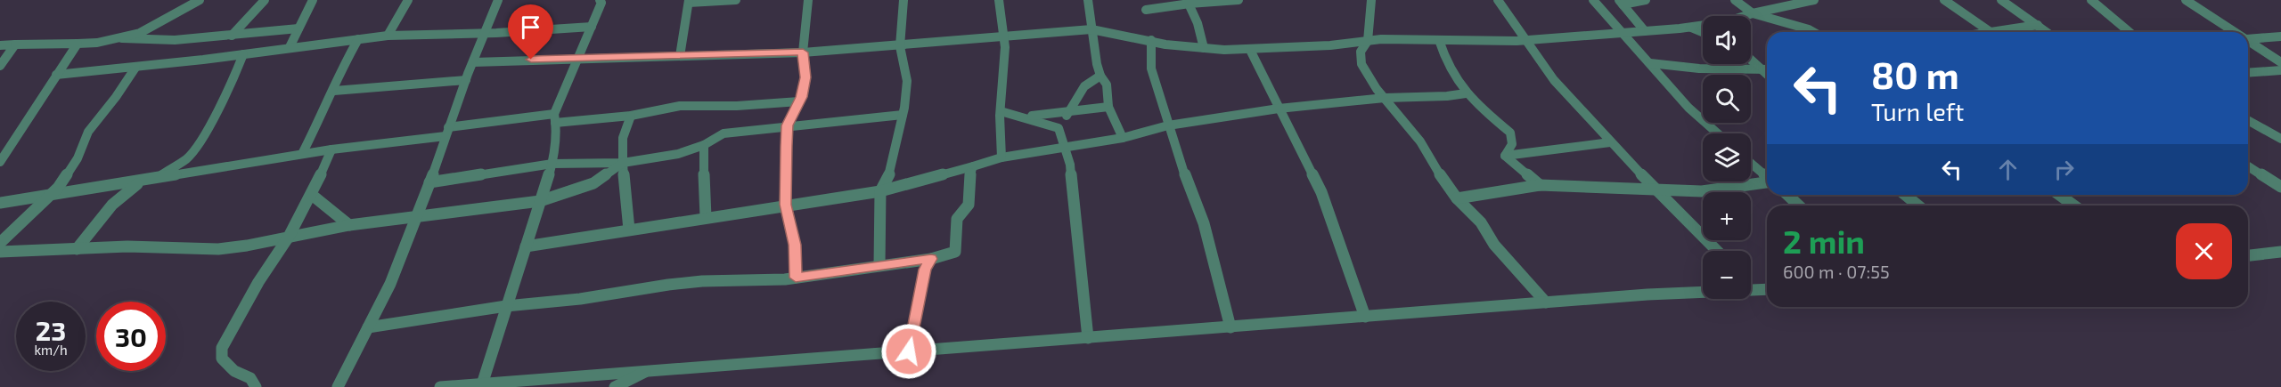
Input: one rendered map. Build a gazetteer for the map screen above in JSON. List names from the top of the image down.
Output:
{
  "page": {
    "map_buttons": ["+", "−"],
    "turn": ["80 m", "Turn left"],
    "heading": ["2 min", "600 m · 07:55"],
    "speed": "23 km/h",
    "limit": "30"
  }
}
